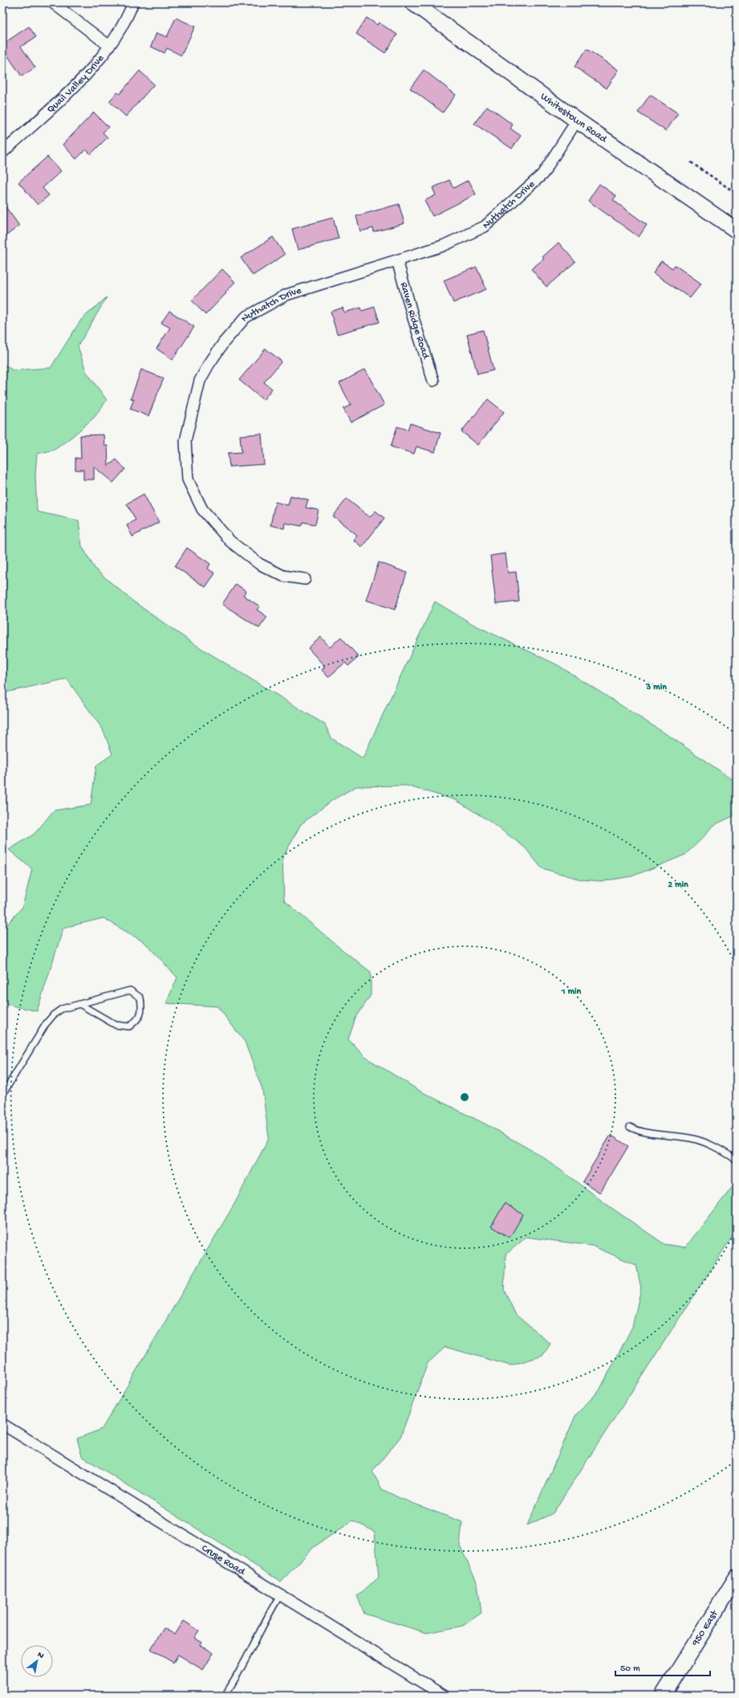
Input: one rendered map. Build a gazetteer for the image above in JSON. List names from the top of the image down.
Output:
{
  "streets": {
    "street": [
      "Quail Valley Drive",
      "Whitestown Road",
      "Nuthatch Drive",
      "Raven Ridge Road",
      "Cruse Road",
      "950 East"
    ]
  },
  "crossings": [
    ["Whitestown Road", "Nuthatch Drive"],
    ["Nuthatch Drive", "Raven Ridge Road"]
  ],
  "scale_bar": "50 m",
  "north": "top right",
  "rings": ["3 min", "2 min", "1 min"]
}
